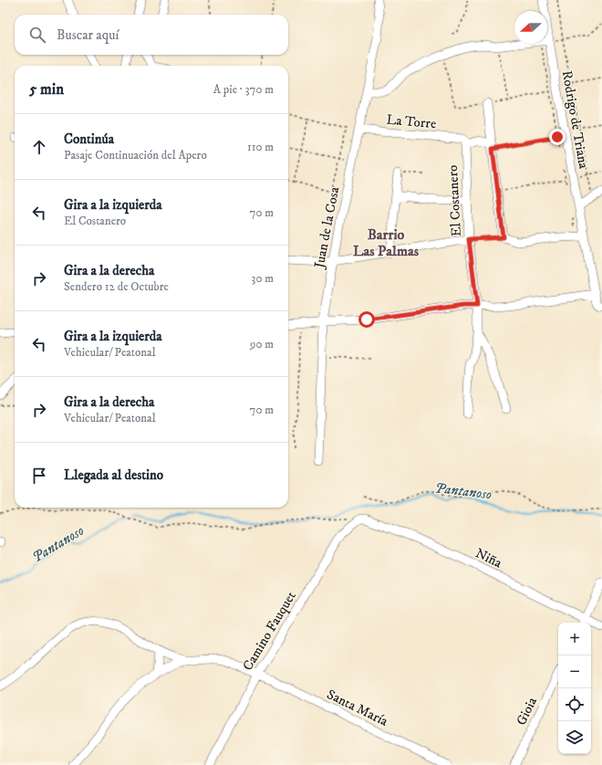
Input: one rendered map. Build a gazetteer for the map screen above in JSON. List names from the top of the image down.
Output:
{
  "streets": {
    "street": [
      "Rodrigo de Triana",
      "La Torre",
      "El Costanero",
      "Juan de la Cosa",
      "Niña",
      "Camino Fauquet",
      "Santa María",
      "Gioia"
    ]
  },
  "crossings": [
    ["La Torre", "El Costanero"],
    ["La Torre", "Juan de la Cosa"],
    ["Niña", "Camino Fauquet"],
    ["Camino Fauquet", "Santa María"]
  ],
  "districts": ["Barrio Las Palmas"],
  "water": ["Pantanoso"],
  "north": "left",
  "page": {
    "search": "Buscar aquí",
    "heading": ["5 min", "A pie · 370 m"],
    "list": [
      ["Continúa", "Pasaje Continuación del Apero", "110 m"],
      ["Gira a la izquierda", "El Costanero", "70 m"],
      ["Gira a la derecha", "Sendero 12 de Octubre", "30 m"],
      ["Gira a la izquierda", "Vehicular/ Peatonal", "90 m"],
      ["Gira a la derecha", "Vehicular/ Peatonal", "70 m"],
      "Llegada al destino"
    ],
    "map_buttons": ["+", "−"]
  }
}
